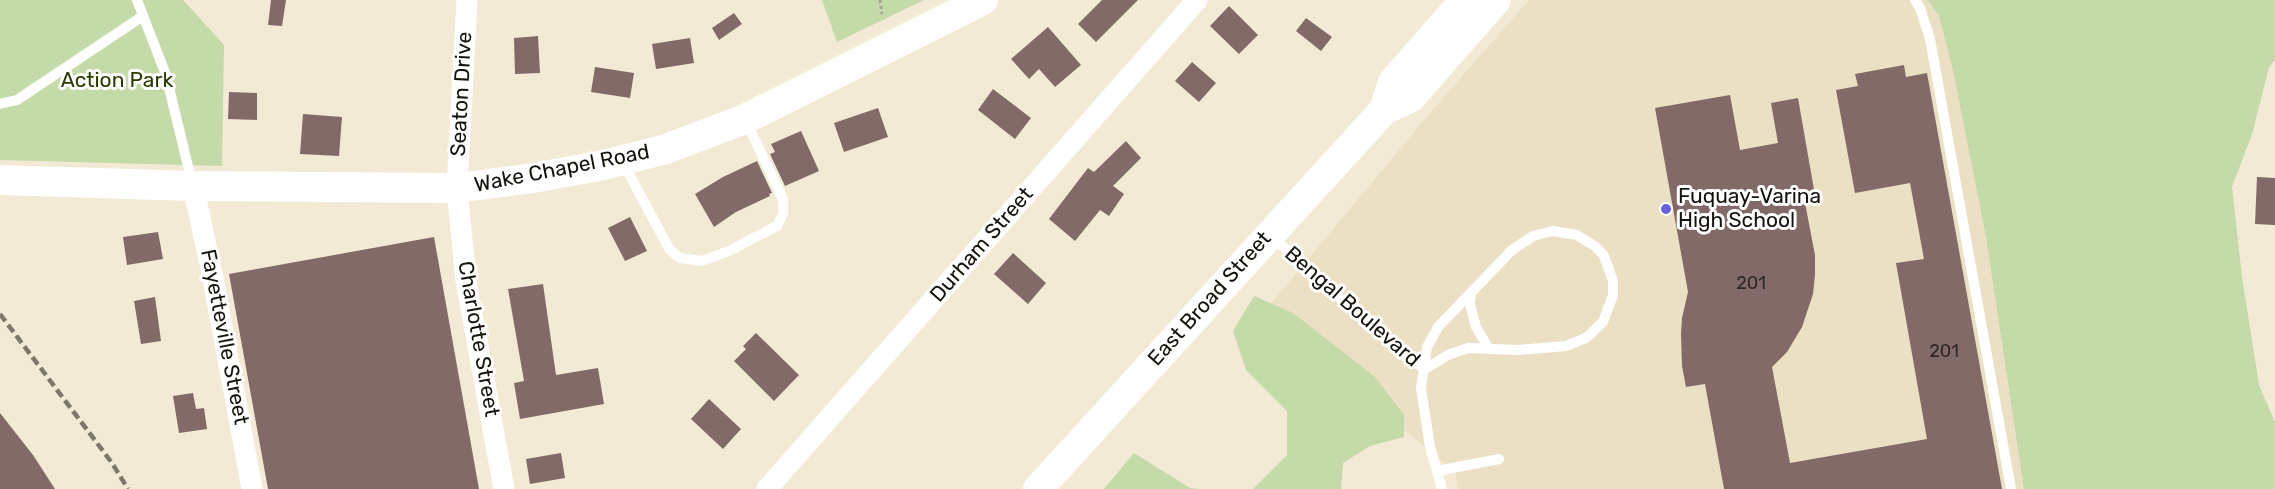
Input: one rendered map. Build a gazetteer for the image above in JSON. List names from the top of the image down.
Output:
{
  "streets": {
    "main road": ["Wake Chapel Road", "East Broad Street"],
    "street": [
      "Seaton Drive",
      "Durham Street",
      "Fayetteville Street",
      "Charlotte Street"
    ],
    "lane": ["Bengal Boulevard"]
  },
  "crossings": [
    ["Seaton Drive", "Wake Chapel Road"],
    ["Seaton Drive", "Charlotte Street"],
    ["Wake Chapel Road", "Fayetteville Street"],
    ["Wake Chapel Road", "Charlotte Street"],
    ["East Broad Street", "Bengal Boulevard"]
  ],
  "parks": ["Action Park"],
  "places": ["Fuquay-Varina High School"],
  "house_numbers": ["201", "201"]
}
